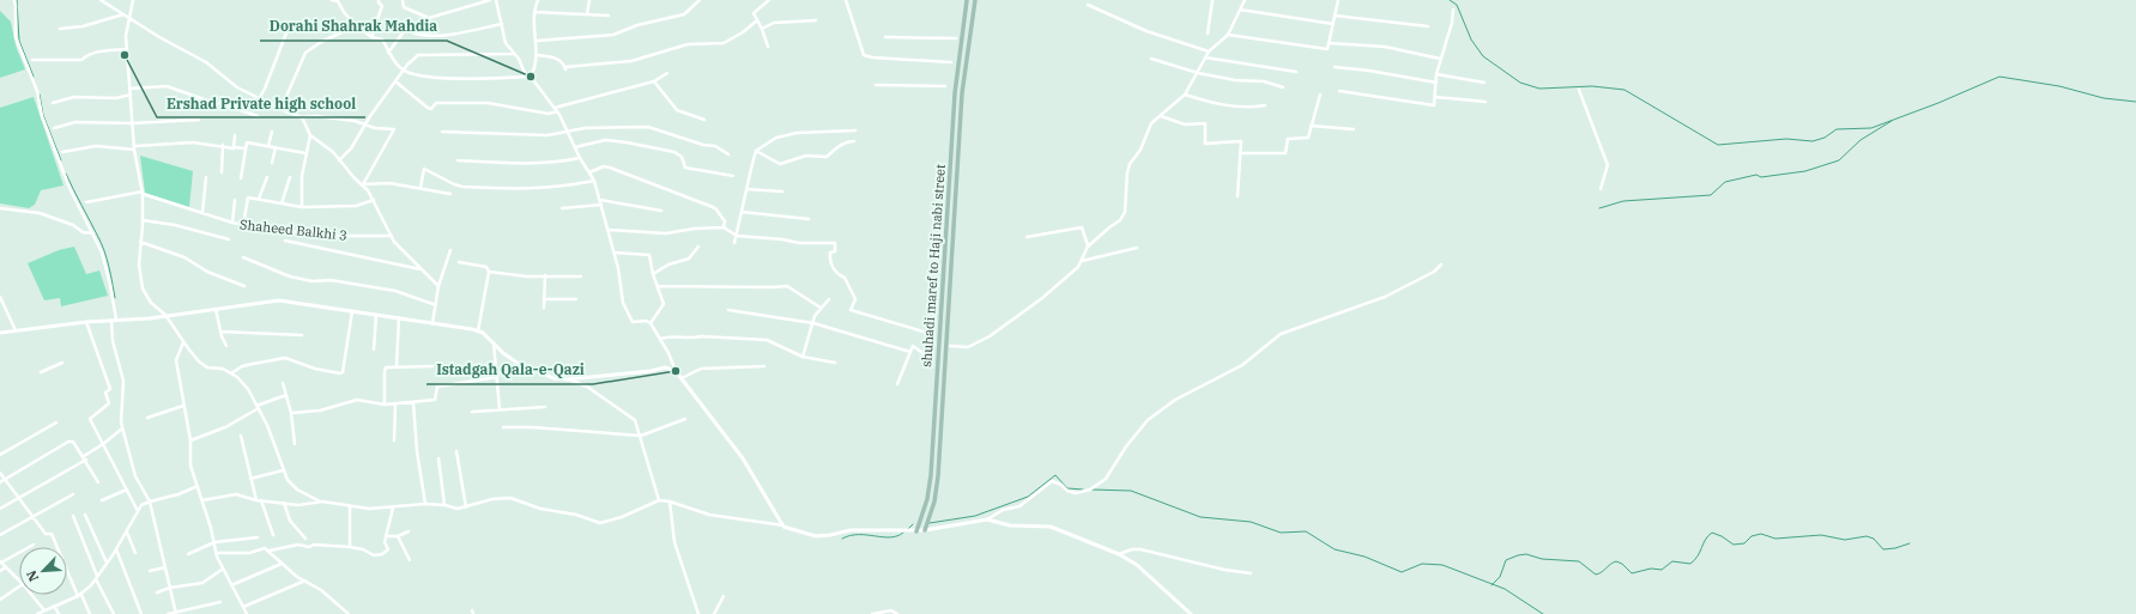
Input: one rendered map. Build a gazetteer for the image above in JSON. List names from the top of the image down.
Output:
{
  "streets": {
    "main road": ["shuhadi maref to Haji nabi street"],
    "street": ["Shaheed Balkhi 3"]
  },
  "places": ["Ershad Private high school", "Dorahi Shahrak Mahdia", "Istadgah Qala-e-Qazi"],
  "north": "bottom left"
}
